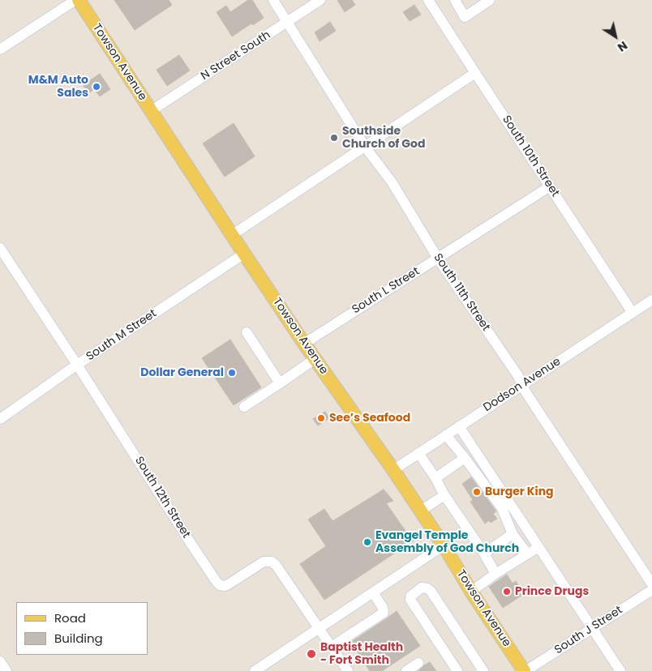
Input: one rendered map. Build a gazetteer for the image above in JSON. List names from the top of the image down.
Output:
{
  "streets": {
    "main road": ["Towson Avenue"],
    "street": [
      "N Street South",
      "South 10th Street",
      "South L Street",
      "South 11th Street",
      "South M Street",
      "Dodson Avenue",
      "South 12th Street",
      "South J Street"
    ]
  },
  "crossings": [
    ["N Street South", "Towson Avenue"],
    ["N Street South", "South 11th Street"],
    ["Towson Avenue", "South L Street"],
    ["Towson Avenue", "South M Street"],
    ["Towson Avenue", "Dodson Avenue"],
    ["Towson Avenue", "South J Street"],
    ["South 10th Street", "South L Street"],
    ["South 10th Street", "Dodson Avenue"],
    ["South L Street", "South 11th Street"],
    ["South 11th Street", "Dodson Avenue"],
    ["South M Street", "South 12th Street"]
  ],
  "places": [
    "M&M Auto Sales",
    "Southside Church of God",
    "Dollar General",
    "See’s Seafood",
    "Burger King",
    "Evangel Temple Assembly of God Church",
    "Prince Drugs",
    "Baptist Health - Fort Smith"
  ],
  "legend": ["Road", "Building"],
  "north": "bottom right"
}
